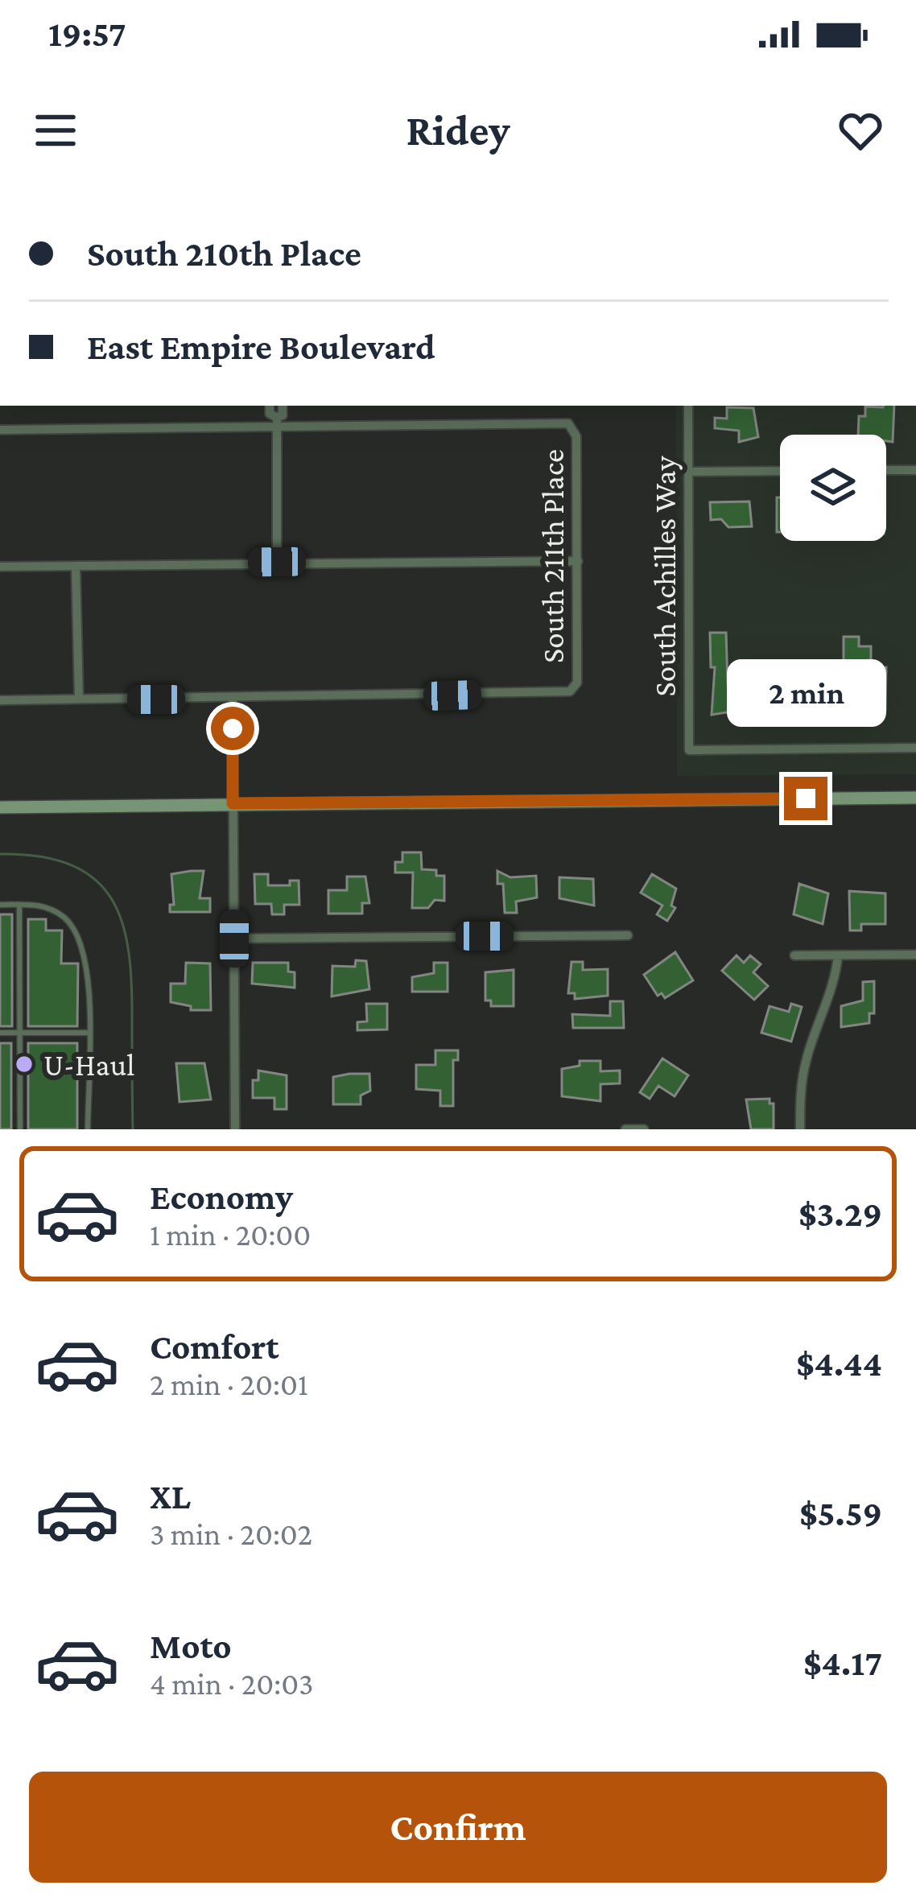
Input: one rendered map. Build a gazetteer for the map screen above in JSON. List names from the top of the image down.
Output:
{
  "streets": {
    "street": ["South 211th Place", "South Achilles Way"]
  },
  "places": ["U-Haul"],
  "page": {
    "status": "19:57",
    "header": "Ridey",
    "banner": ["South 210th Place", "East Empire Boulevard"],
    "bubble": "2 min",
    "list": [
      {
        "name": "Economy",
        "note": "1 min · 20:00",
        "value": "$3.29"
      },
      {
        "name": "Comfort",
        "note": "2 min · 20:01",
        "value": "$4.44"
      },
      {
        "name": "XL",
        "note": "3 min · 20:02",
        "value": "$5.59"
      },
      {
        "name": "Moto",
        "note": "4 min · 20:03",
        "value": "$4.17"
      }
    ],
    "buttons": "Confirm"
  }
}
